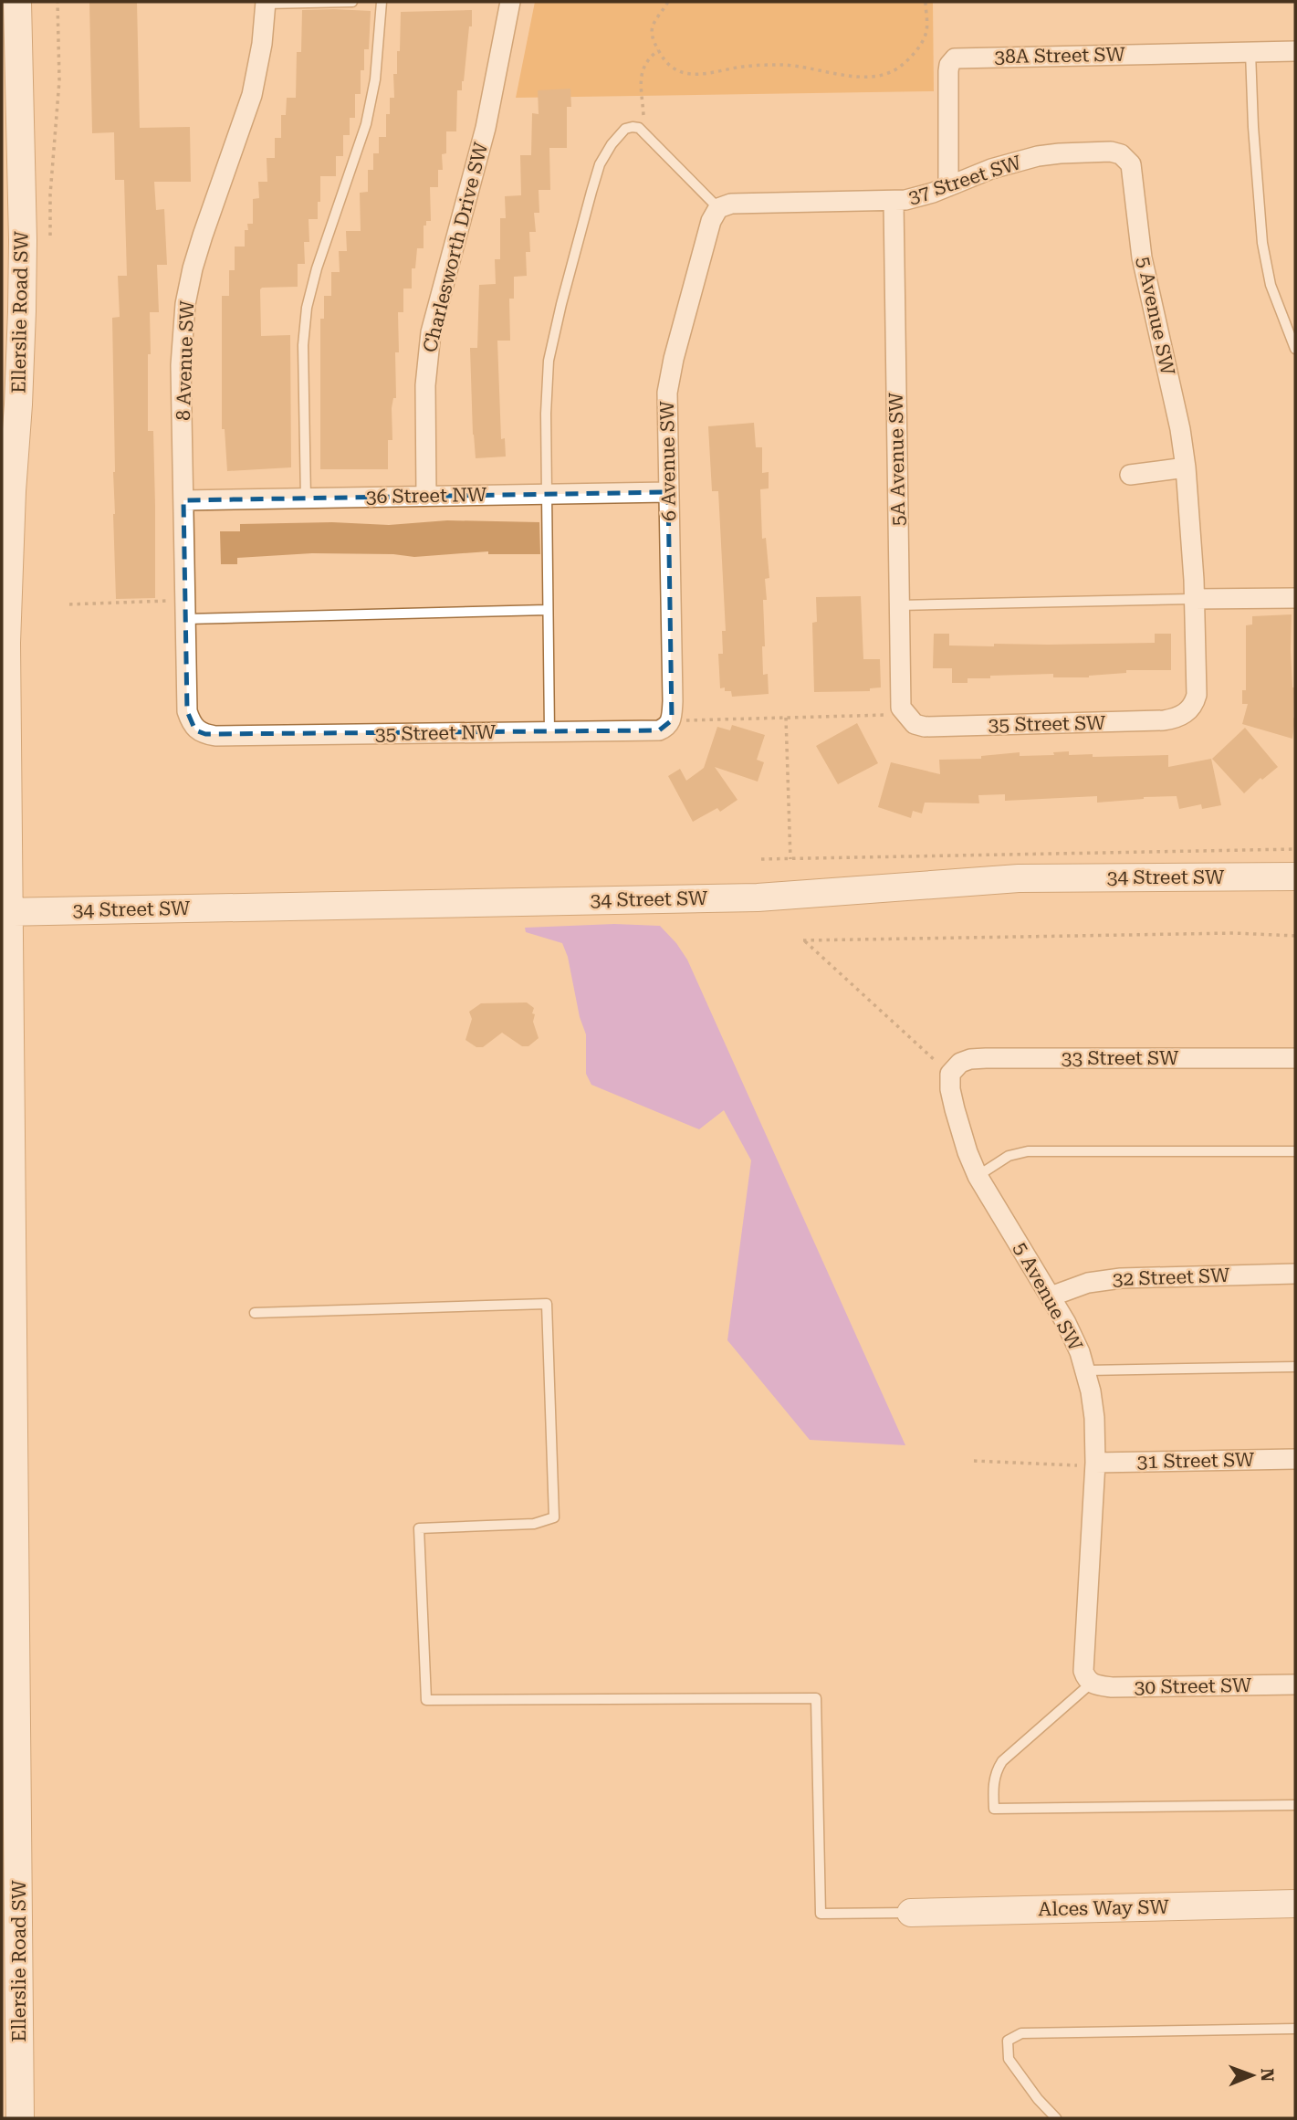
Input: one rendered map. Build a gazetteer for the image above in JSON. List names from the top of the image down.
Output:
{
  "streets": {
    "main road": ["Ellerslie Road SW", "34 Street SW", "Alces Way SW"],
    "street": [
      "38A Street SW",
      "37 Street SW",
      "Charlesworth Drive SW",
      "5 Avenue SW",
      "8 Avenue SW",
      "5A Avenue SW",
      "6 Avenue SW",
      "36 Street NW",
      "35 Street SW",
      "35 Street NW",
      "33 Street SW",
      "32 Street SW",
      "31 Street SW",
      "30 Street SW"
    ]
  },
  "crossings": [
    ["38A Street SW", "37 Street SW"],
    ["37 Street SW", "5 Avenue SW"],
    ["37 Street SW", "5A Avenue SW"],
    ["37 Street SW", "6 Avenue SW"],
    ["Charlesworth Drive SW", "36 Street NW"],
    ["Ellerslie Road SW", "34 Street SW"],
    ["5 Avenue SW", "35 Street SW"],
    ["5 Avenue SW", "33 Street SW"],
    ["5 Avenue SW", "32 Street SW"],
    ["5 Avenue SW", "31 Street SW"],
    ["5 Avenue SW", "30 Street SW"],
    ["8 Avenue SW", "36 Street NW"],
    ["8 Avenue SW", "35 Street NW"],
    ["5A Avenue SW", "35 Street SW"],
    ["6 Avenue SW", "36 Street NW"],
    ["6 Avenue SW", "35 Street NW"]
  ],
  "north": "right"
}
